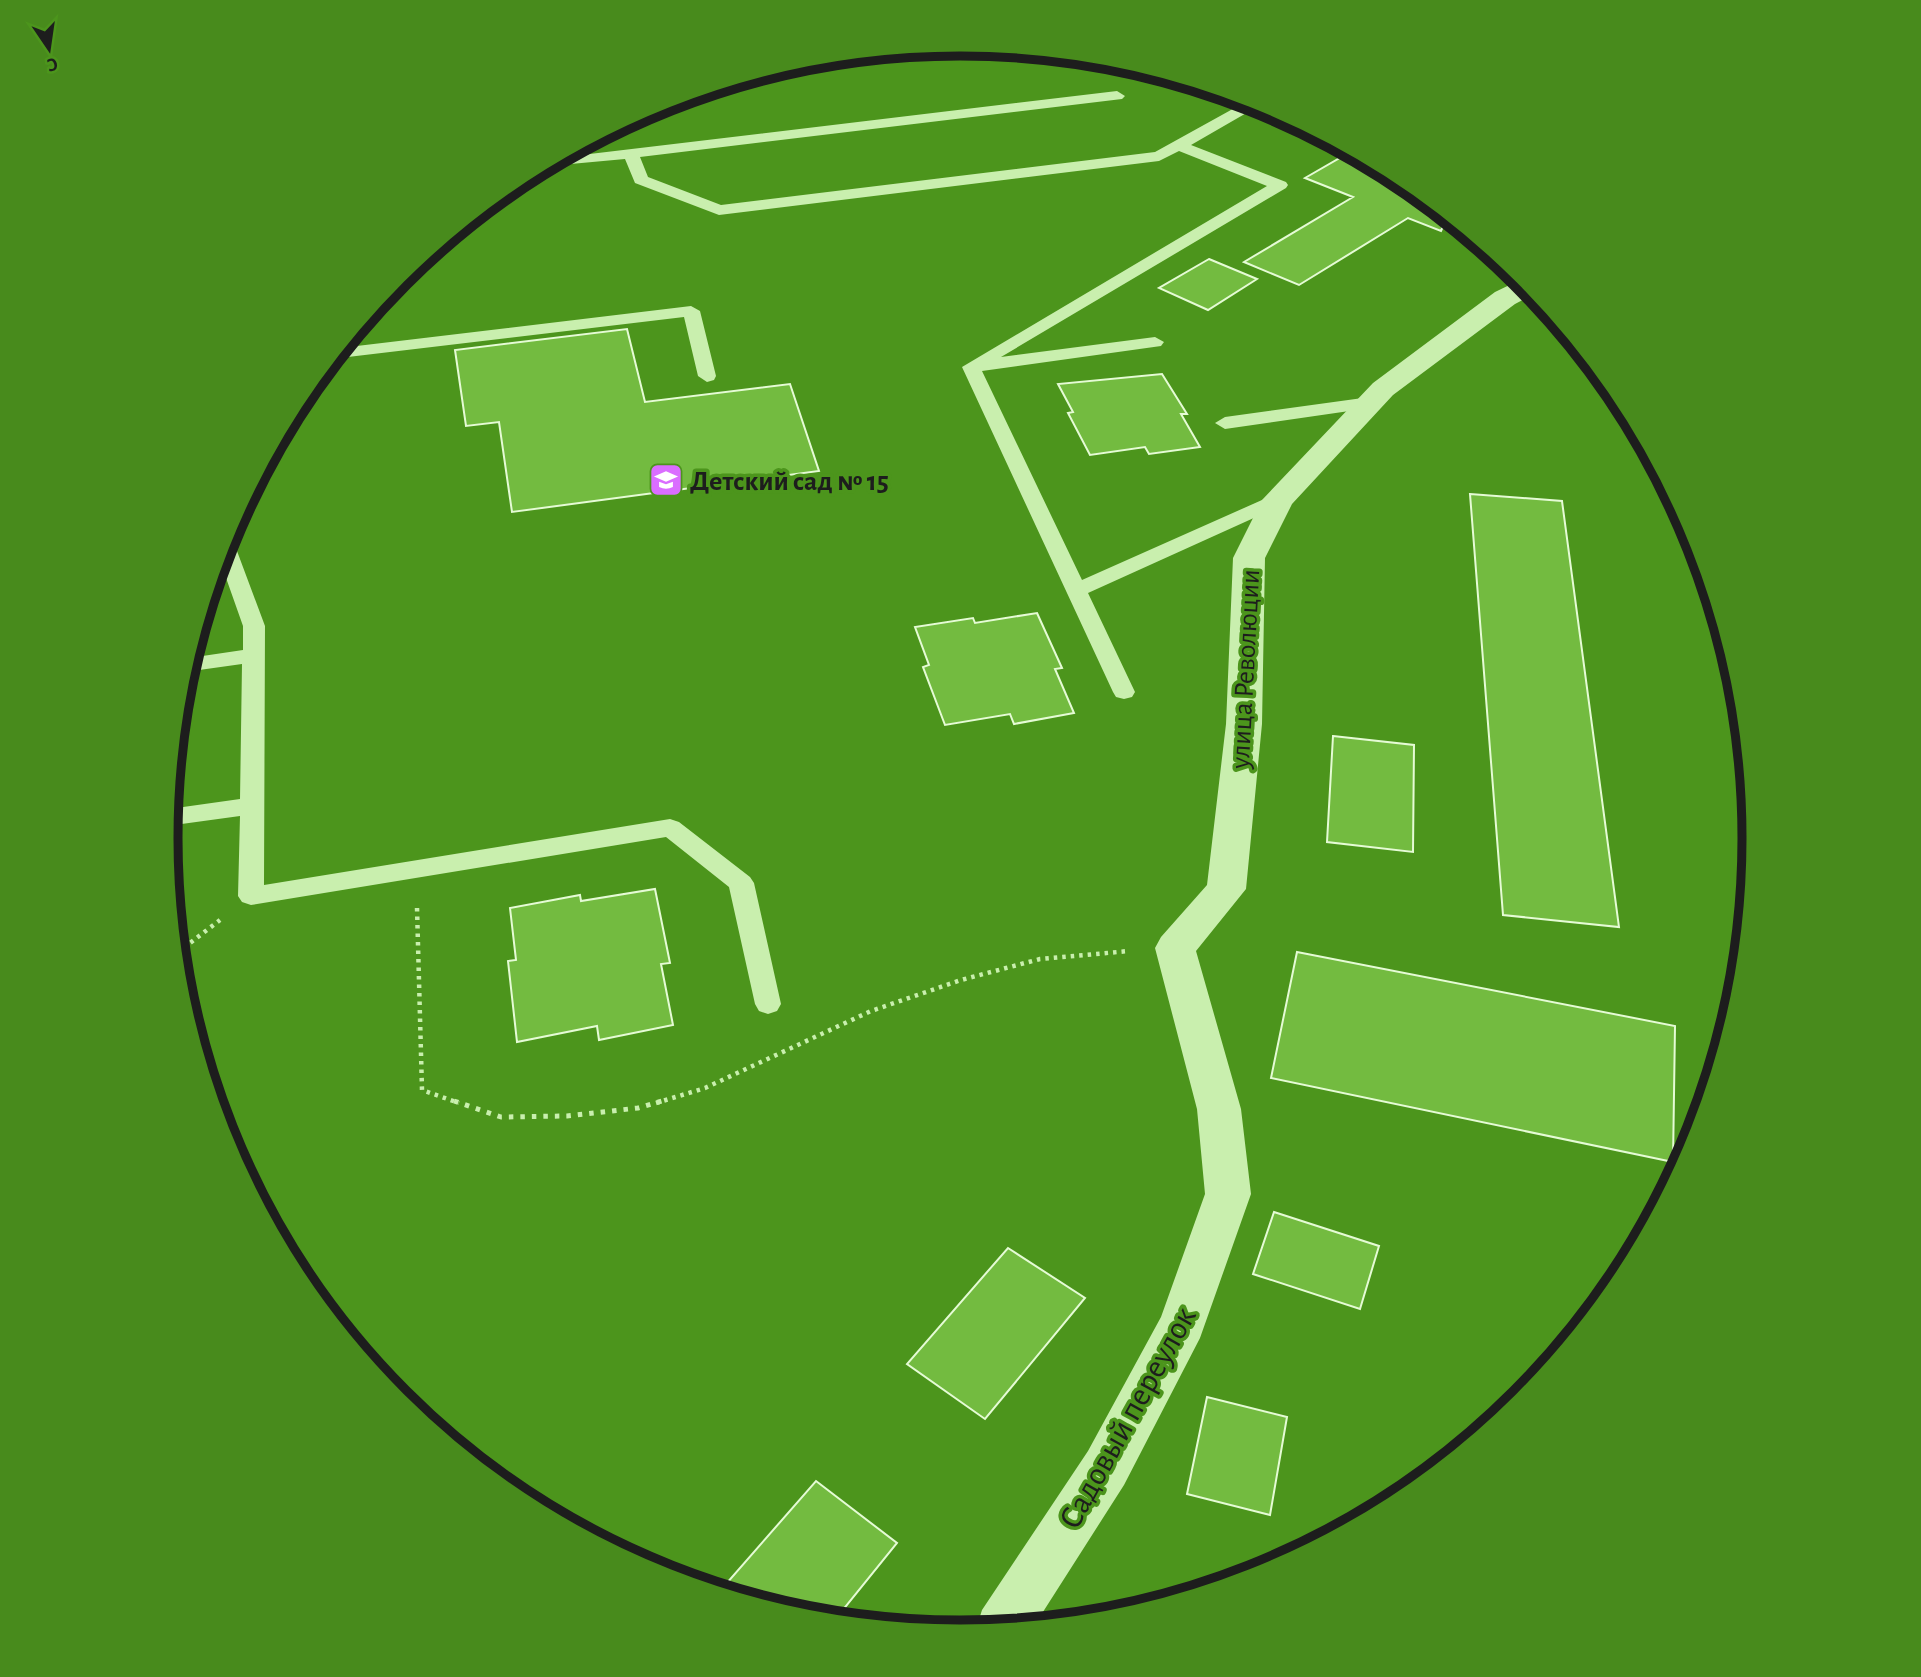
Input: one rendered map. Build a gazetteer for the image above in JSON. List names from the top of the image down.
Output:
{
  "streets": {
    "street": ["улица Революции", "Садовый переулок"]
  },
  "crossings": [
    ["улица Революции", "Садовый переулок"]
  ],
  "places": {
    "school or university": ["Детский сад № 15"]
  },
  "north": "bottom"
}
